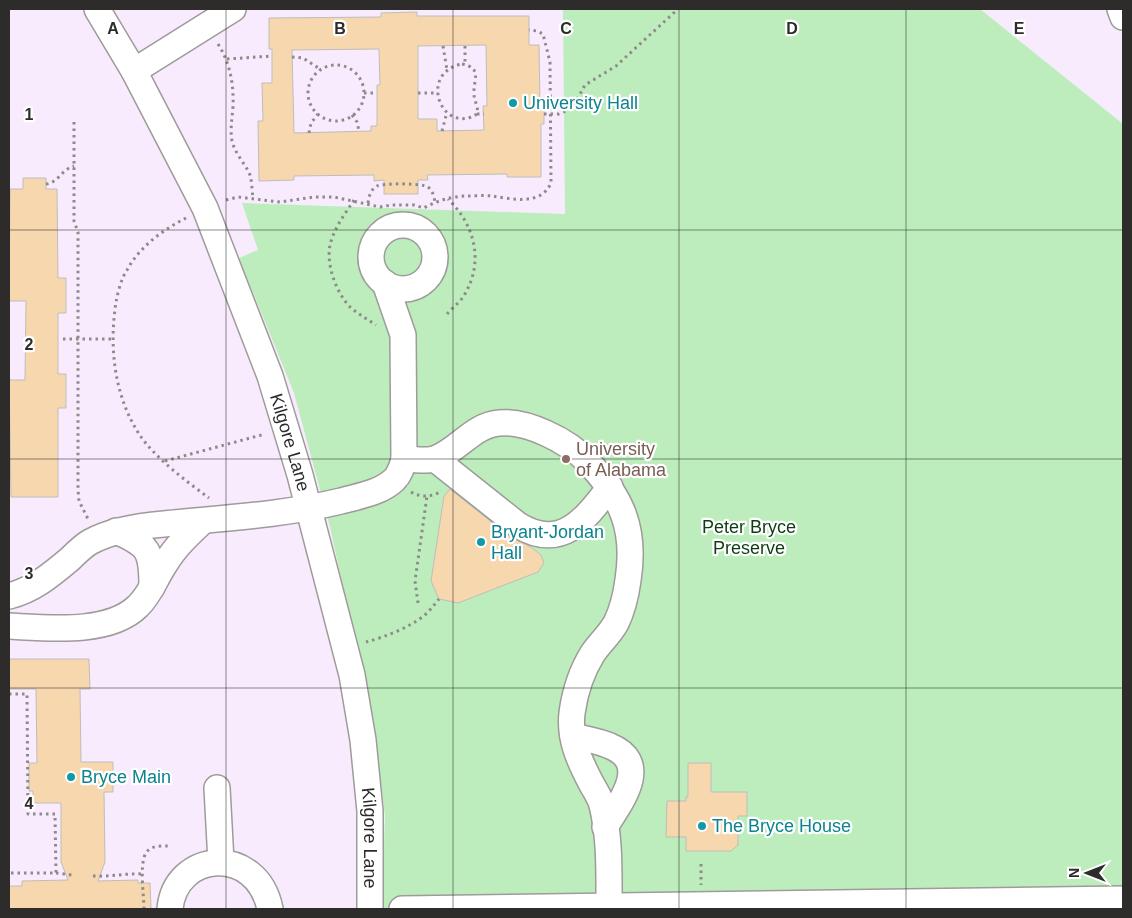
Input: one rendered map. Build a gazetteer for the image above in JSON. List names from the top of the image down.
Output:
{
  "streets": {
    "street": ["Kilgore Lane"]
  },
  "parks": ["Peter Bryce Preserve"],
  "places": [
    "University Hall",
    "University of Alabama",
    "Bryant-Jordan Hall",
    "Bryce Main",
    "The Bryce House"
  ],
  "north": "left",
  "grid": {
    "columns": [
      "A",
      "B",
      "C",
      "D",
      "E"
    ],
    "rows": [
      "1",
      "2",
      "3",
      "4"
    ]
  }
}
